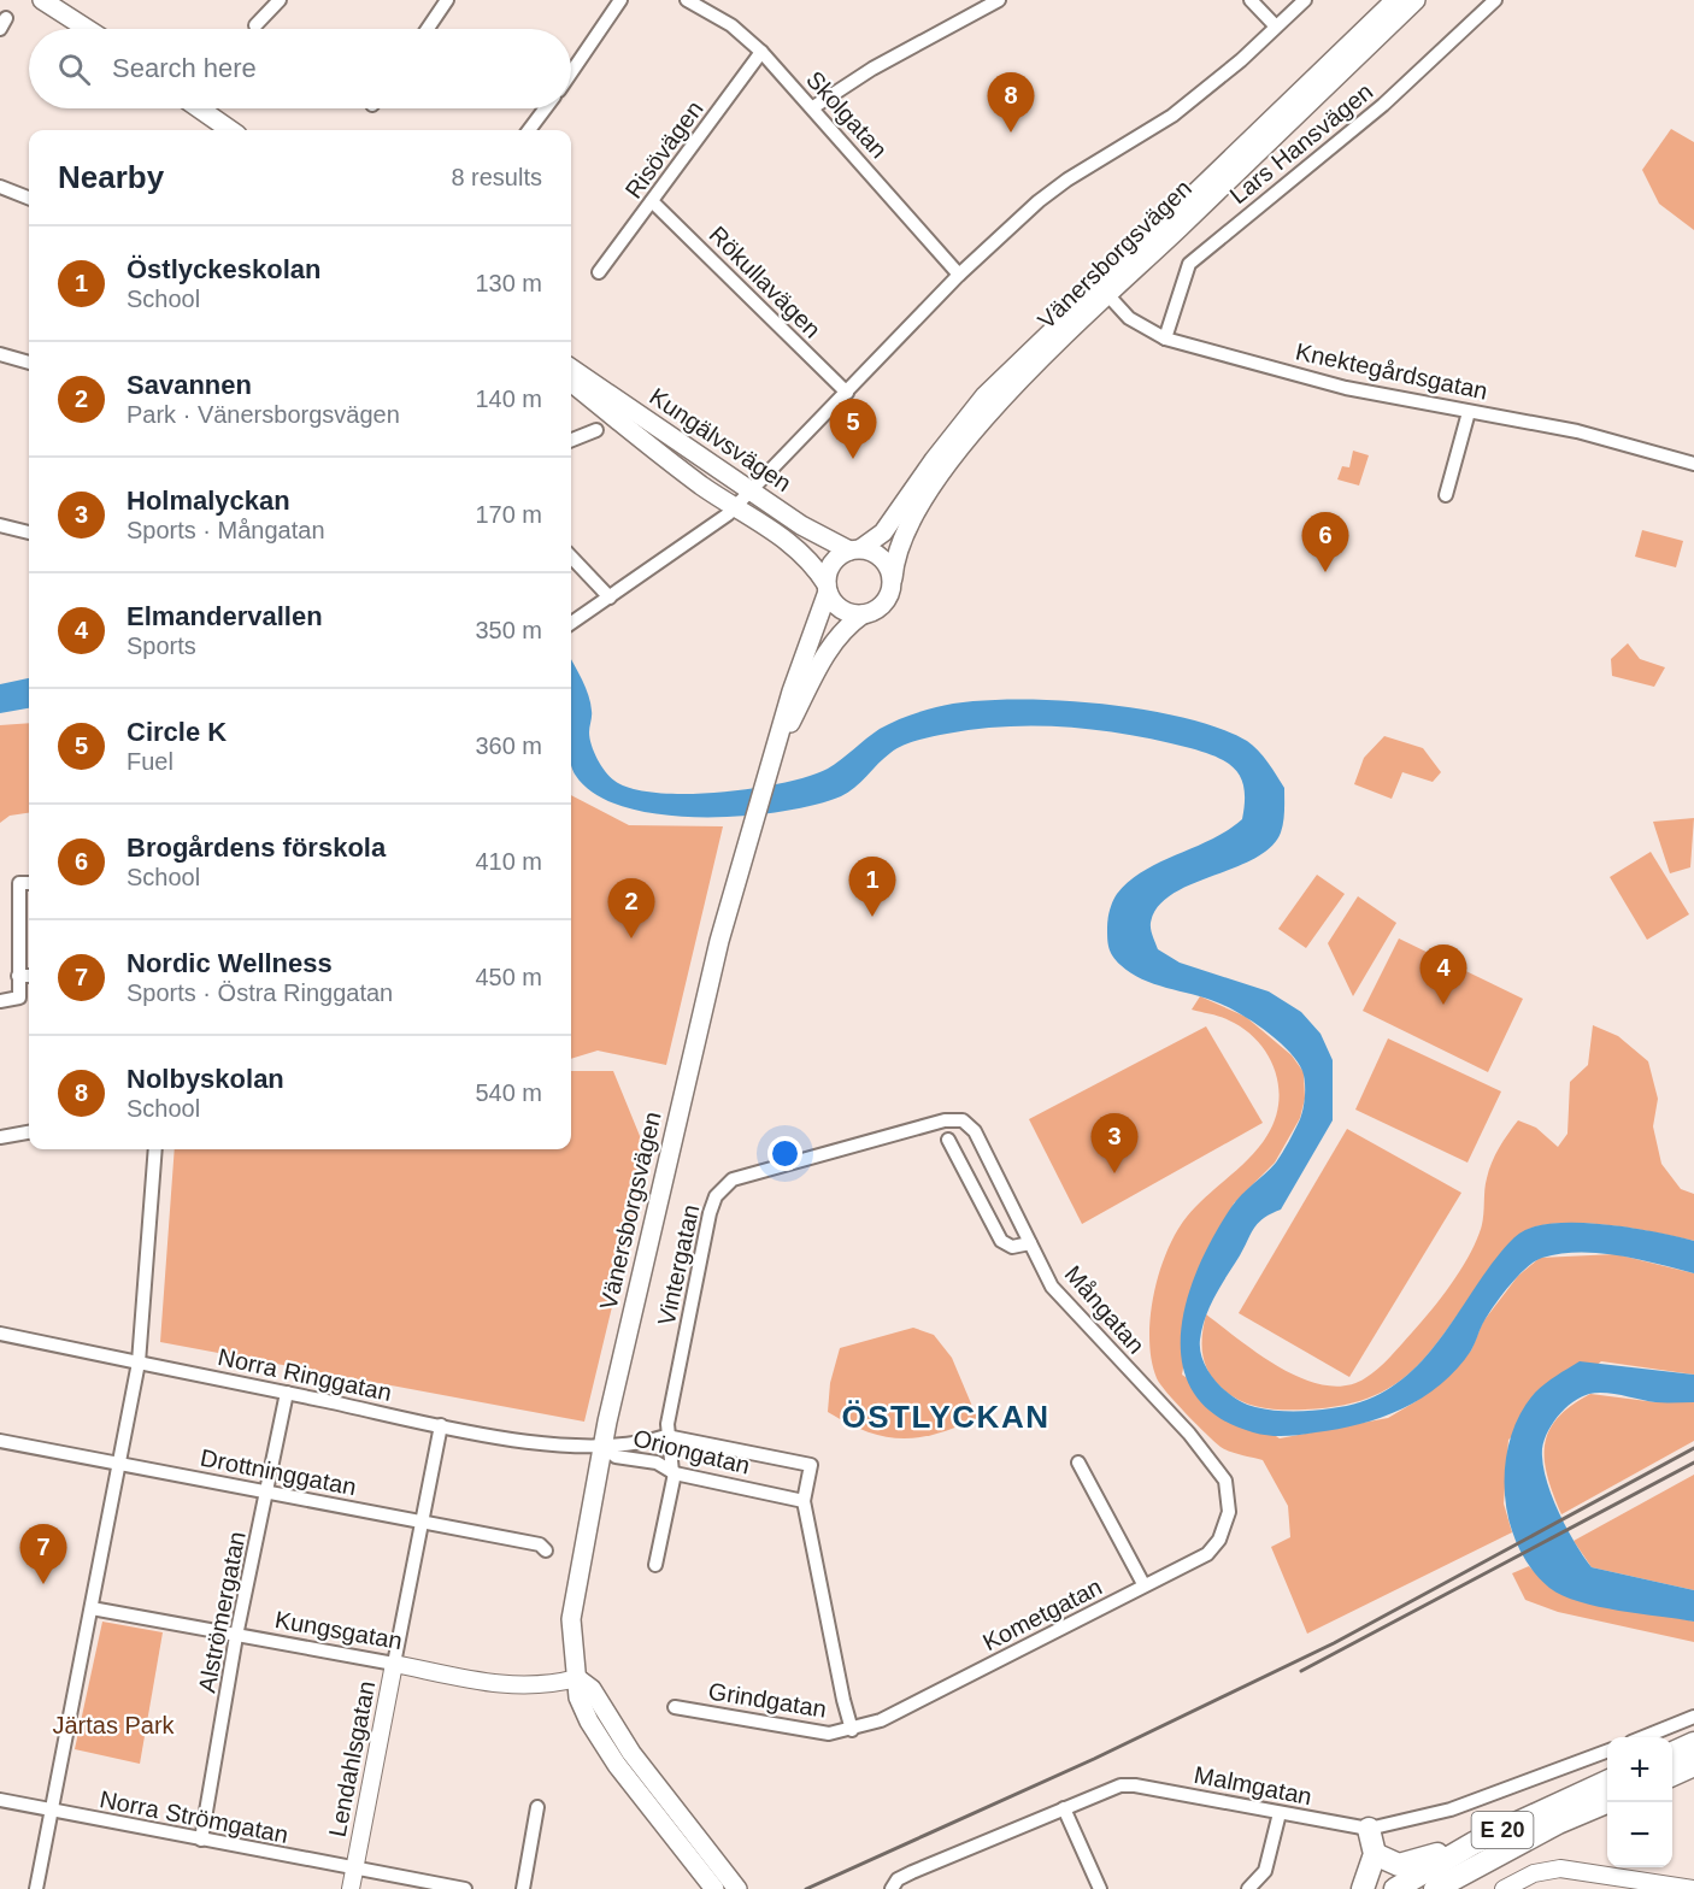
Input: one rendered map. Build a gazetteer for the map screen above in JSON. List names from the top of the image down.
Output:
{
  "streets": {
    "highway": ["E 20"],
    "main road": ["Vänersborgsvägen", "Kungälvsvägen"],
    "street": [
      "Skolgatan",
      "Lars Hansvägen",
      "Risövägen",
      "Rökullavägen",
      "Knektegårdsgatan",
      "Vintergatan",
      "Mångatan",
      "Norra Ringgatan",
      "Oriongatan",
      "Drottninggatan",
      "Alströmergatan",
      "Kometgatan",
      "Kungsgatan",
      "Grindgatan",
      "Lendahlsgatan",
      "Malmgatan",
      "Norra Strömgatan"
    ]
  },
  "crossings": [
    ["Skolgatan", "Risövägen"],
    ["Lars Hansvägen", "Knektegårdsgatan"],
    ["Risövägen", "Rökullavägen"],
    ["Vänersborgsvägen", "Knektegårdsgatan"],
    ["Vänersborgsvägen", "Kungälvsvägen"],
    ["Vänersborgsvägen", "Norra Ringgatan"],
    ["Vänersborgsvägen", "Oriongatan"],
    ["Vänersborgsvägen", "Kungsgatan"],
    ["Vintergatan", "Mångatan"],
    ["Vintergatan", "Oriongatan"],
    ["Mångatan", "Kometgatan"],
    ["Norra Ringgatan", "Oriongatan"],
    ["Norra Ringgatan", "Alströmergatan"],
    ["Norra Ringgatan", "Lendahlsgatan"],
    ["Oriongatan", "Kometgatan"],
    ["Oriongatan", "Grindgatan"],
    ["Drottninggatan", "Alströmergatan"],
    ["Drottninggatan", "Lendahlsgatan"],
    ["Alströmergatan", "Kungsgatan"],
    ["Alströmergatan", "Norra Strömgatan"],
    ["Kometgatan", "Grindgatan"],
    ["Kungsgatan", "Lendahlsgatan"],
    ["Lendahlsgatan", "Norra Strömgatan"]
  ],
  "districts": ["ÖSTLYCKAN"],
  "parks": ["Järtas Park"],
  "page": {
    "search": "Search here",
    "pins": [
      "8",
      "5",
      "6",
      "1",
      "2",
      "4",
      "3",
      "7"
    ],
    "heading": ["Nearby", "8 results"],
    "list": [
      {
        "mark": "1",
        "name": "Östlyckeskolan",
        "note": "School",
        "value": "130 m"
      },
      {
        "mark": "2",
        "name": "Savannen",
        "note": "Park · Vänersborgsvägen",
        "value": "140 m"
      },
      {
        "mark": "3",
        "name": "Holmalyckan",
        "note": "Sports · Mångatan",
        "value": "170 m"
      },
      {
        "mark": "4",
        "name": "Elmandervallen",
        "note": "Sports",
        "value": "350 m"
      },
      {
        "mark": "5",
        "name": "Circle K",
        "note": "Fuel",
        "value": "360 m"
      },
      {
        "mark": "6",
        "name": "Brogårdens förskola",
        "note": "School",
        "value": "410 m"
      },
      {
        "mark": "7",
        "name": "Nordic Wellness",
        "note": "Sports · Östra Ringgatan",
        "value": "450 m"
      },
      {
        "mark": "8",
        "name": "Nolbyskolan",
        "note": "School",
        "value": "540 m"
      }
    ],
    "map_buttons": ["+", "−"]
  }
}
